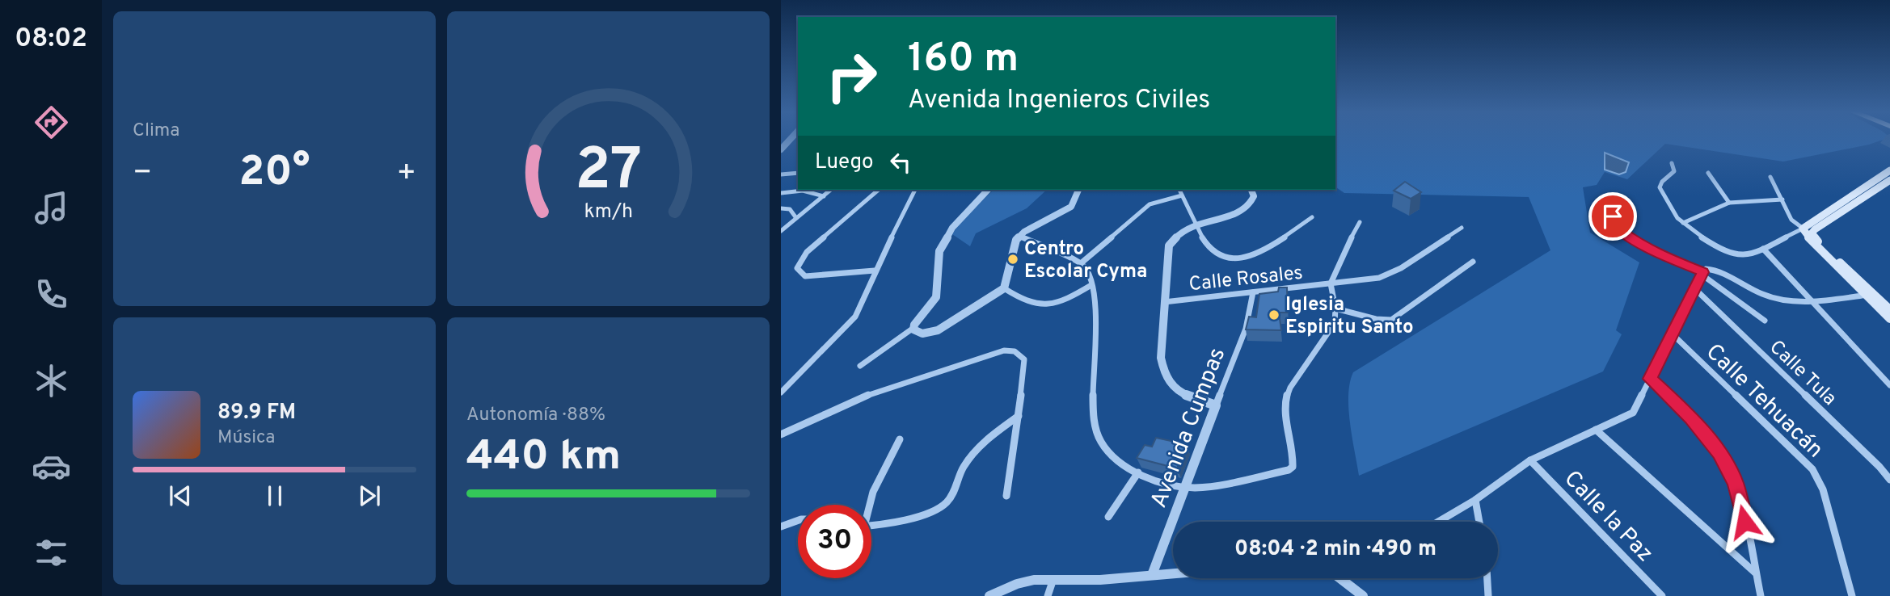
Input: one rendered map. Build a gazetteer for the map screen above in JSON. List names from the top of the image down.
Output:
{
  "streets": {
    "street": [
      "Calle Rosales",
      "Calle Tula",
      "Calle Tehuacán",
      "Avenida Cumpas",
      "Calle la Paz"
    ]
  },
  "crossings": [
    ["Calle Rosales", "Avenida Cumpas"]
  ],
  "places": ["Centro Escolar Cyma", "Iglesia Espiritu Santo"],
  "page": {
    "tabs": "08:02",
    "tile": [
      "Clima",
      ["Autonomía · 88%", "440 km"]
    ],
    "turn": ["160 m", "Avenida Ingenieros Civiles"],
    "then": "Luego",
    "heat": ["−", "20°", "+"],
    "song": ["89.9 FM", "Música"],
    "limit": "30",
    "trip": "08:04 · 2 min · 490 m",
    "gauge": ["27", "km/h"]
  }
}
